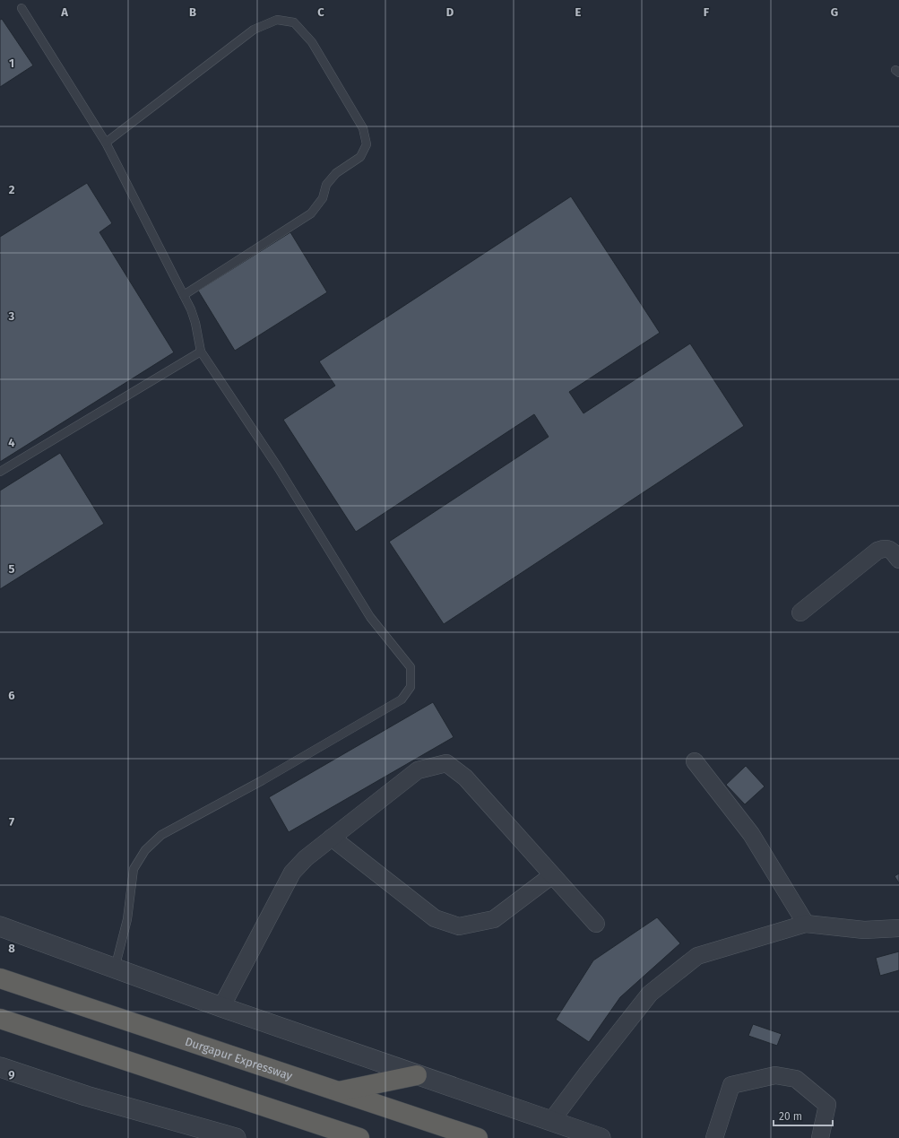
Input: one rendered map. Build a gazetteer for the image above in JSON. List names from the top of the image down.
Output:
{
  "streets": {
    "highway": ["Durgapur Expressway"]
  },
  "scale_bar": "20 m",
  "grid": {
    "columns": [
      "A",
      "B",
      "C",
      "D",
      "E",
      "F",
      "G"
    ],
    "rows": [
      "1",
      "2",
      "3",
      "4",
      "5",
      "6",
      "7",
      "8",
      "9"
    ]
  }
}
